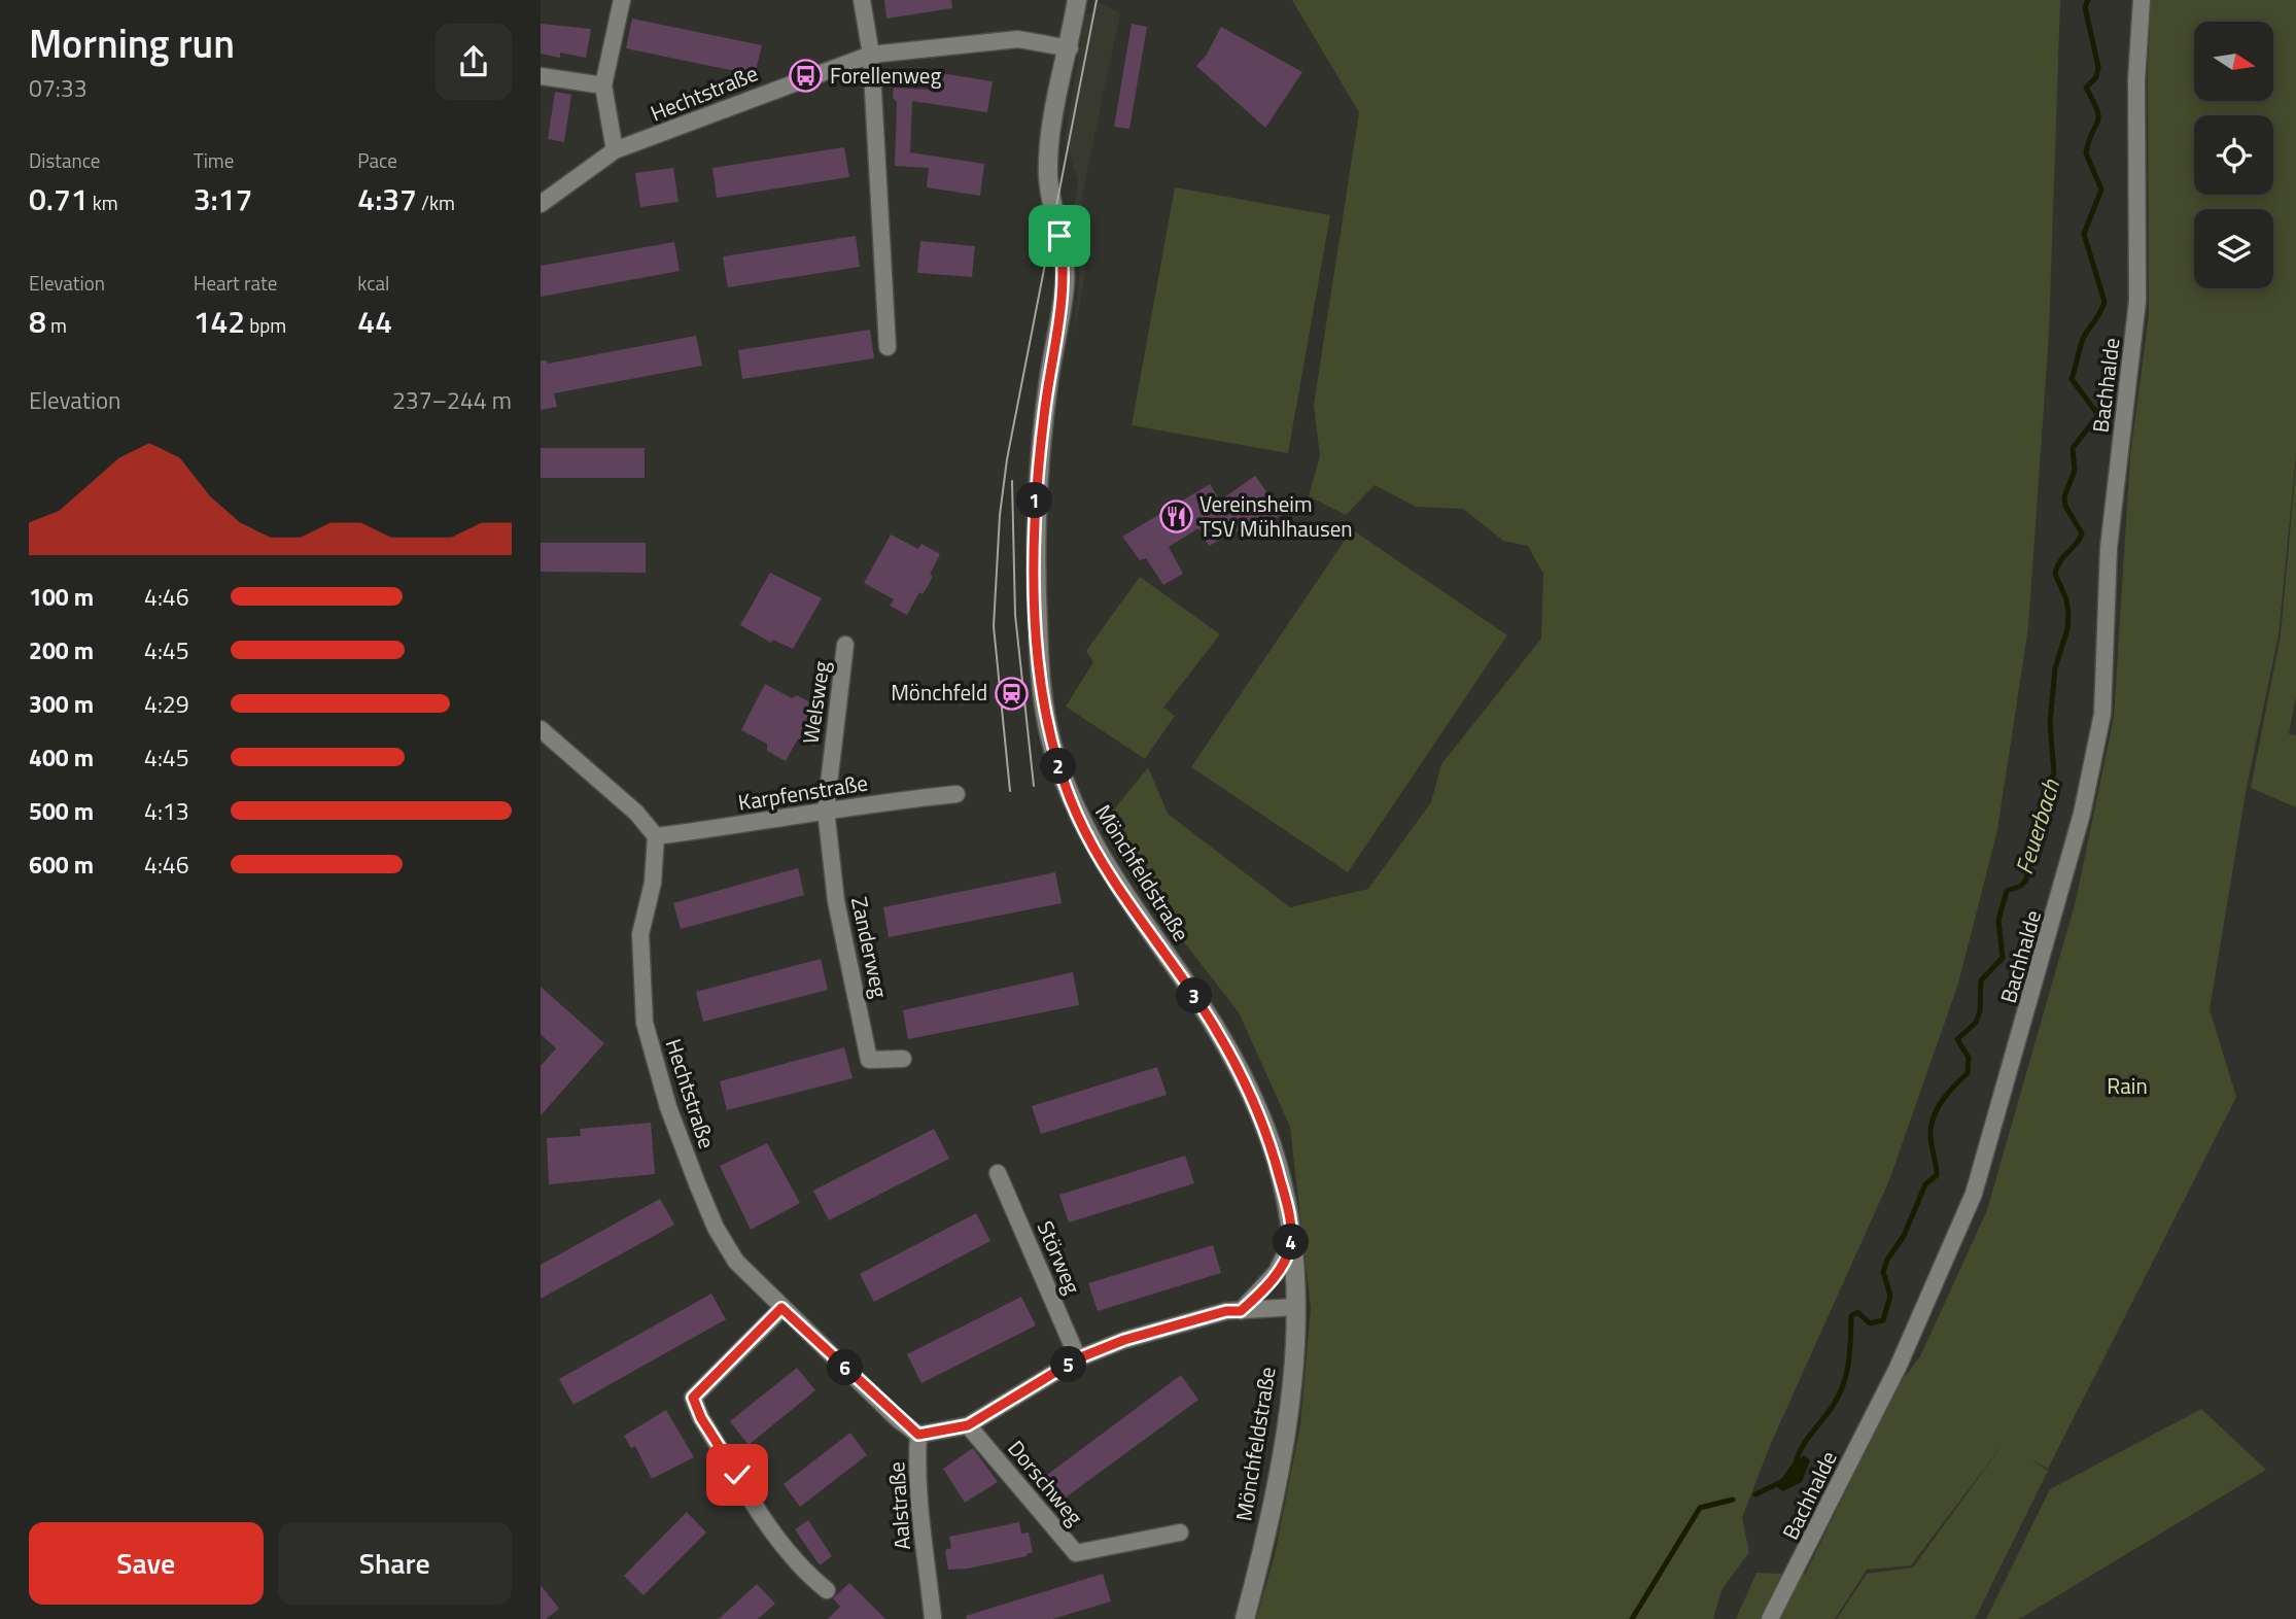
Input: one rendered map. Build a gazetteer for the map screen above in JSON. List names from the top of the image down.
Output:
{
  "streets": {
    "main road": ["Mönchfeldstraße"],
    "street": [
      "Hechtstraße",
      "Bachhalde",
      "Welsweg",
      "Karpfenstraße",
      "Zanderweg",
      "Störweg",
      "Dorschweg",
      "Aalstraße"
    ]
  },
  "crossings": [
    ["Hechtstraße", "Karpfenstraße"],
    ["Hechtstraße", "Mönchfeldstraße"],
    ["Hechtstraße", "Aalstraße"],
    ["Welsweg", "Karpfenstraße"],
    ["Welsweg", "Zanderweg"],
    ["Karpfenstraße", "Zanderweg"],
    ["Mönchfeldstraße", "Aalstraße"],
    ["Störweg", "Aalstraße"],
    ["Dorschweg", "Aalstraße"]
  ],
  "water": ["Feuerbach"],
  "parks": ["Rain"],
  "places": {
    "bus stop": ["Forellenweg"],
    "restaurant": ["Vereinsheim TSV Mühlhausen"],
    "station": ["Mönchfeld"]
  },
  "north": "right",
  "page": {
    "heading": ["Morning run", "07:33"],
    "stats": [
      ["Distance", "0.71 km"],
      ["Time", "3:17"],
      ["Pace", "4:37 /km"],
      ["Elevation", "8 m"],
      ["Heart rate", "142 bpm"],
      ["kcal", "44"]
    ],
    "chart": ["Elevation", "237–244 m"],
    "pins": [
      "1",
      "2",
      "3",
      "4",
      "5",
      "6"
    ],
    "list": [
      {
        "name": "100 m",
        "note": "4:46"
      },
      {
        "name": "200 m",
        "note": "4:45"
      },
      {
        "name": "300 m",
        "note": "4:29"
      },
      {
        "name": "400 m",
        "note": "4:45"
      },
      {
        "name": "500 m",
        "note": "4:13"
      },
      {
        "name": "600 m",
        "note": "4:46"
      }
    ],
    "buttons": ["Save", "Share"]
  }
}
